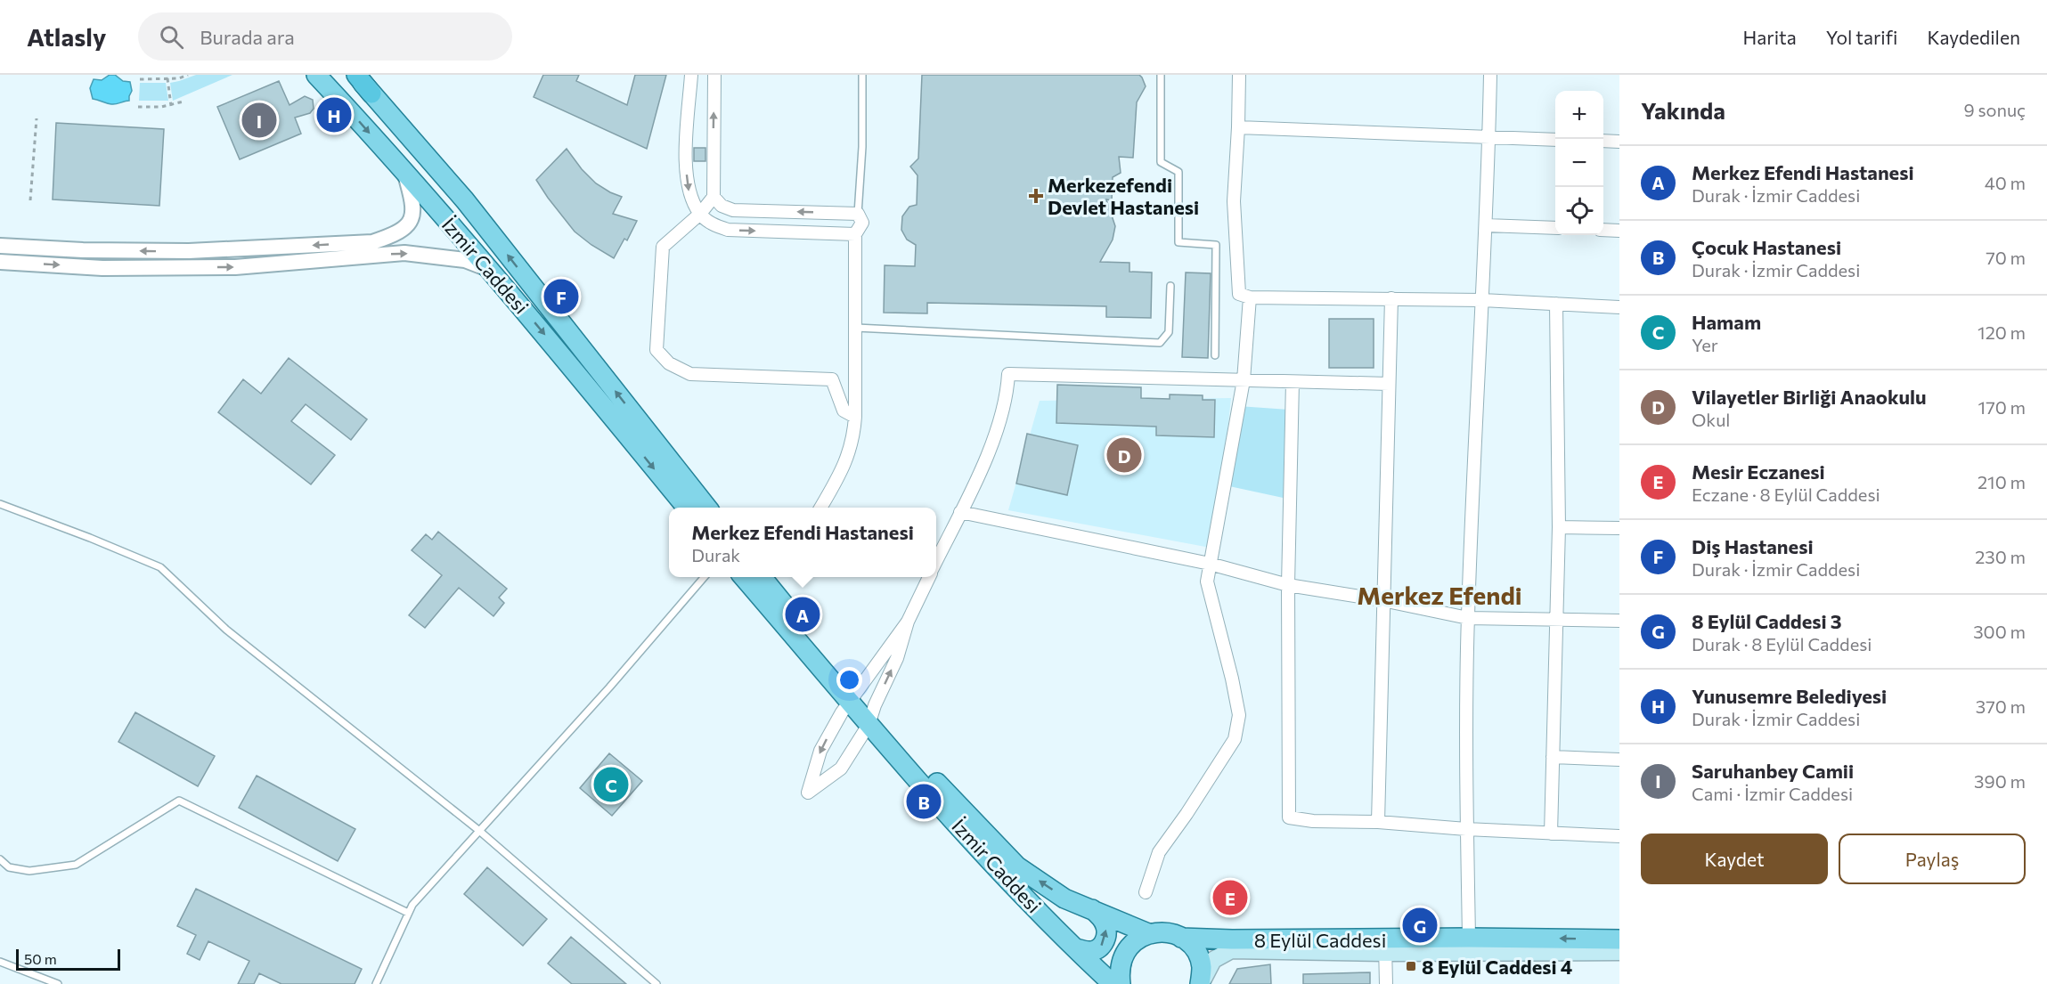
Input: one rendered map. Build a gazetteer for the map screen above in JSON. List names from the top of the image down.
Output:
{
  "streets": {
    "main road": ["İzmir Caddesi", "8 Eylül Caddesi"]
  },
  "crossings": [
    ["İzmir Caddesi", "8 Eylül Caddesi"]
  ],
  "districts": ["Merkez Efendi"],
  "places": {
    "health": ["Merkezefendi Devlet Hastanesi"],
    "transit": ["8 Eylül Caddesi 4"]
  },
  "scale_bar": "50 m",
  "page": {
    "header": "Atlasly",
    "search": "Burada ara",
    "nav": ["Harita", "Yol tarifi", "Kaydedilen"],
    "heading": ["Yakında", "9 sonuç"],
    "map_buttons": ["+", "−"],
    "pins": [
      "H",
      "I",
      "F",
      "D",
      "A",
      "C",
      "B",
      "E",
      "G"
    ],
    "list": [
      {
        "mark": "A",
        "name": "Merkez Efendi Hastanesi",
        "note": "Durak · İzmir Caddesi",
        "value": "40 m"
      },
      {
        "mark": "B",
        "name": "Çocuk Hastanesi",
        "note": "Durak · İzmir Caddesi",
        "value": "70 m"
      },
      {
        "mark": "C",
        "name": "Hamam",
        "note": "Yer",
        "value": "120 m"
      },
      {
        "mark": "D",
        "name": "Vilayetler Birliği Anaokulu",
        "note": "Okul",
        "value": "170 m"
      },
      {
        "mark": "E",
        "name": "Mesir Eczanesi",
        "note": "Eczane · 8 Eylül Caddesi",
        "value": "210 m"
      },
      {
        "mark": "F",
        "name": "Diş Hastanesi",
        "note": "Durak · İzmir Caddesi",
        "value": "230 m"
      },
      {
        "mark": "G",
        "name": "8 Eylül Caddesi 3",
        "note": "Durak · 8 Eylül Caddesi",
        "value": "300 m"
      },
      {
        "mark": "H",
        "name": "Yunusemre Belediyesi",
        "note": "Durak · İzmir Caddesi",
        "value": "370 m"
      },
      {
        "mark": "I",
        "name": "Saruhanbey Camii",
        "note": "Cami · İzmir Caddesi",
        "value": "390 m"
      }
    ],
    "popup": ["Merkez Efendi Hastanesi", "Durak"],
    "buttons": ["Kaydet", "Paylaş"],
    "scale": "50 m"
  }
}
